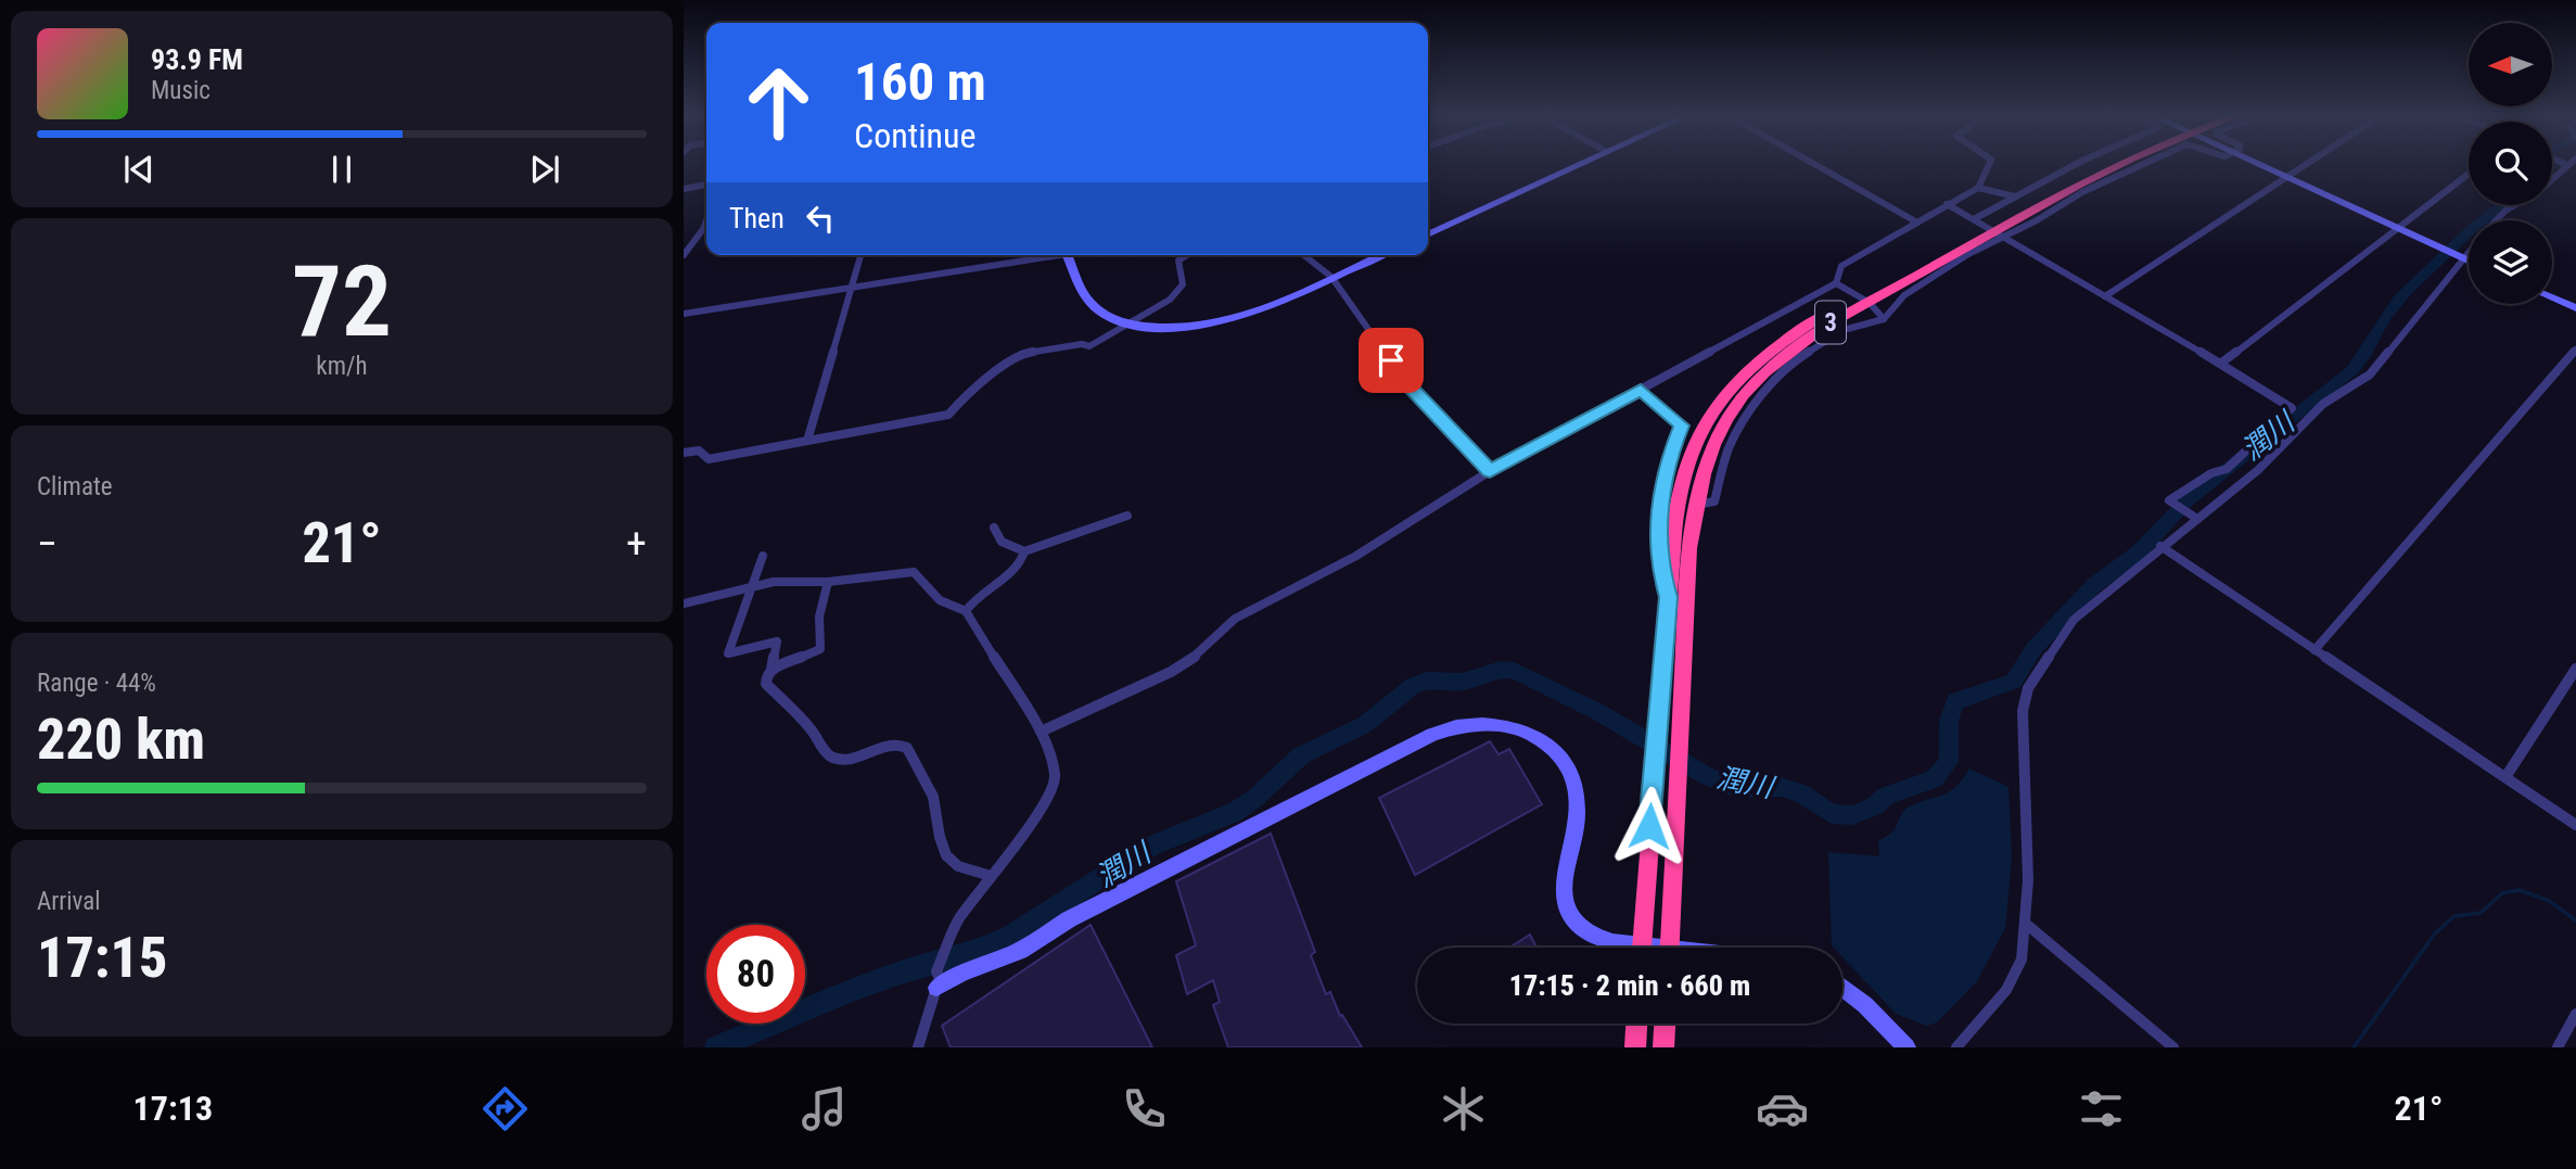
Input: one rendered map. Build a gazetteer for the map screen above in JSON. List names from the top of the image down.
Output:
{
  "streets": {
    "highway": ["3"]
  },
  "water": ["潤川"],
  "north": "left",
  "page": {
    "turn": ["160 m", "Continue"],
    "song": ["93.9 FM", "Music"],
    "then": "Then",
    "tile": [
      ["72", "km/h"],
      "Climate",
      ["Range · 44%", "220 km"],
      ["Arrival", "17:15"]
    ],
    "heat": ["−", "21°", "+"],
    "limit": "80",
    "trip": "17:15 · 2 min · 660 m",
    "tabs": ["17:13", "21°"]
  }
}
